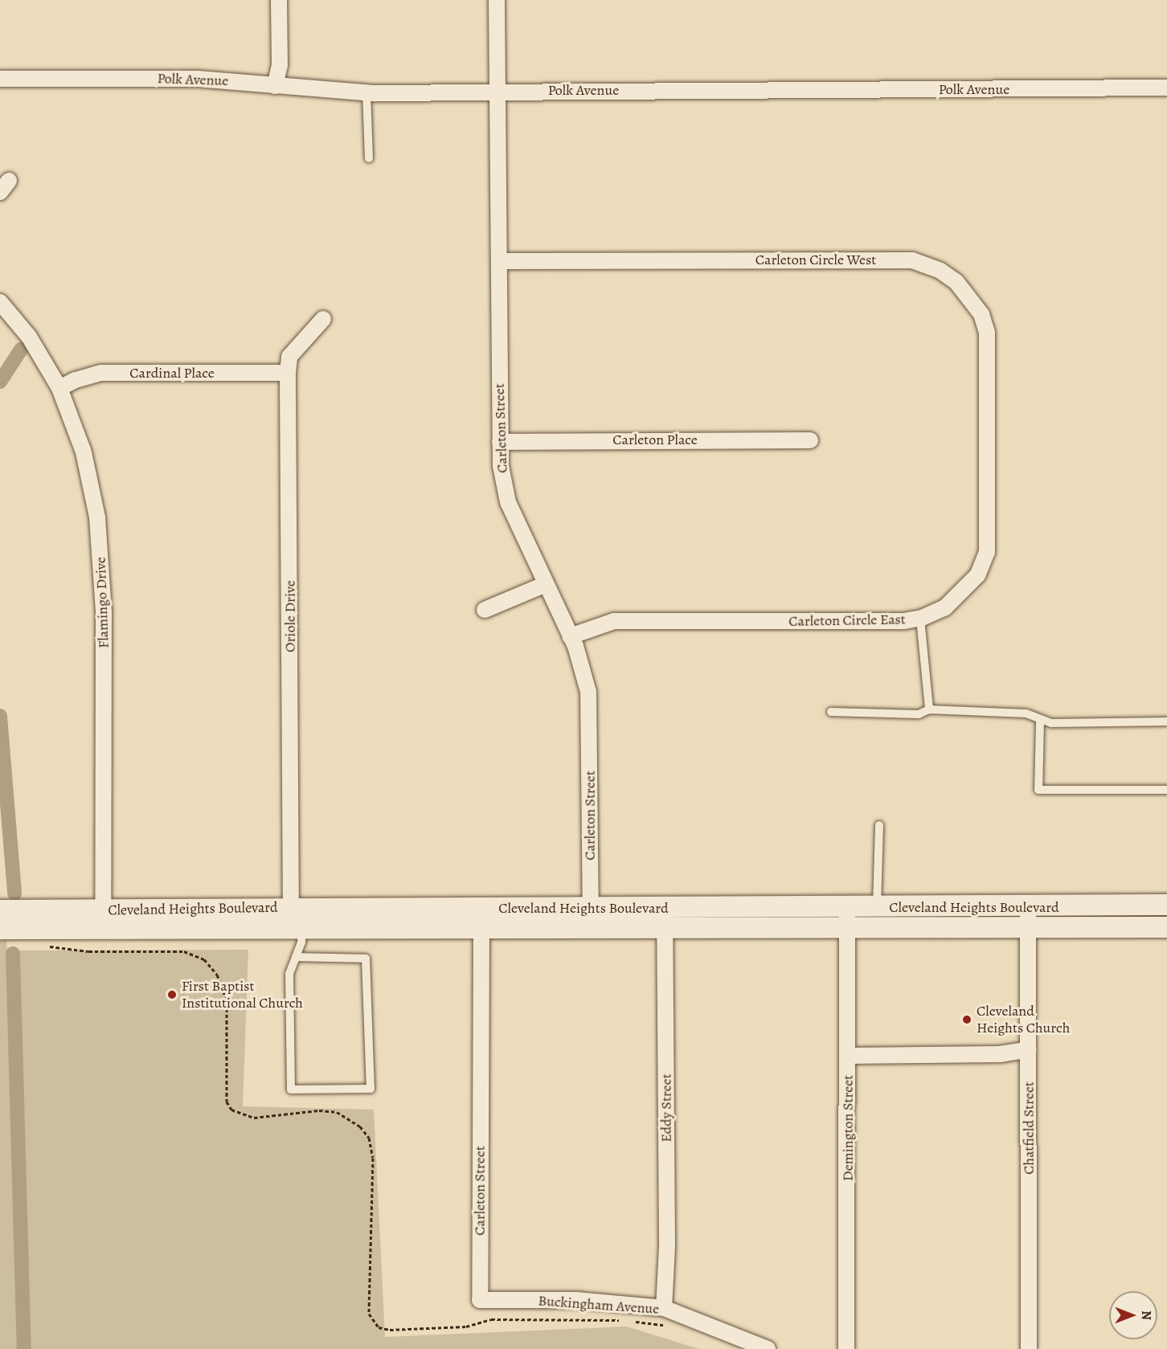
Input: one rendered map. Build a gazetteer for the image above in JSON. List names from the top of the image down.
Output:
{
  "streets": {
    "street": [
      "Polk Avenue",
      "Carleton Circle West",
      "Cardinal Place",
      "Carleton Street",
      "Carleton Place",
      "Flamingo Drive",
      "Oriole Drive",
      "Carleton Circle East",
      "Cleveland Heights Boulevard",
      "Eddy Street",
      "Demington Street",
      "Chatfield Street",
      "Buckingham Avenue"
    ]
  },
  "crossings": [
    ["Polk Avenue", "Carleton Street"],
    ["Carleton Circle West", "Carleton Street"],
    ["Carleton Circle West", "Carleton Circle East"],
    ["Cardinal Place", "Flamingo Drive"],
    ["Cardinal Place", "Oriole Drive"],
    ["Carleton Street", "Carleton Place"],
    ["Carleton Street", "Carleton Circle East"],
    ["Carleton Street", "Cleveland Heights Boulevard"],
    ["Carleton Street", "Buckingham Avenue"],
    ["Flamingo Drive", "Cleveland Heights Boulevard"],
    ["Oriole Drive", "Cleveland Heights Boulevard"],
    ["Cleveland Heights Boulevard", "Eddy Street"],
    ["Cleveland Heights Boulevard", "Demington Street"],
    ["Cleveland Heights Boulevard", "Chatfield Street"],
    ["Eddy Street", "Buckingham Avenue"]
  ],
  "places": ["First Baptist Institutional Church", "Cleveland Heights Church"],
  "north": "right"
}
